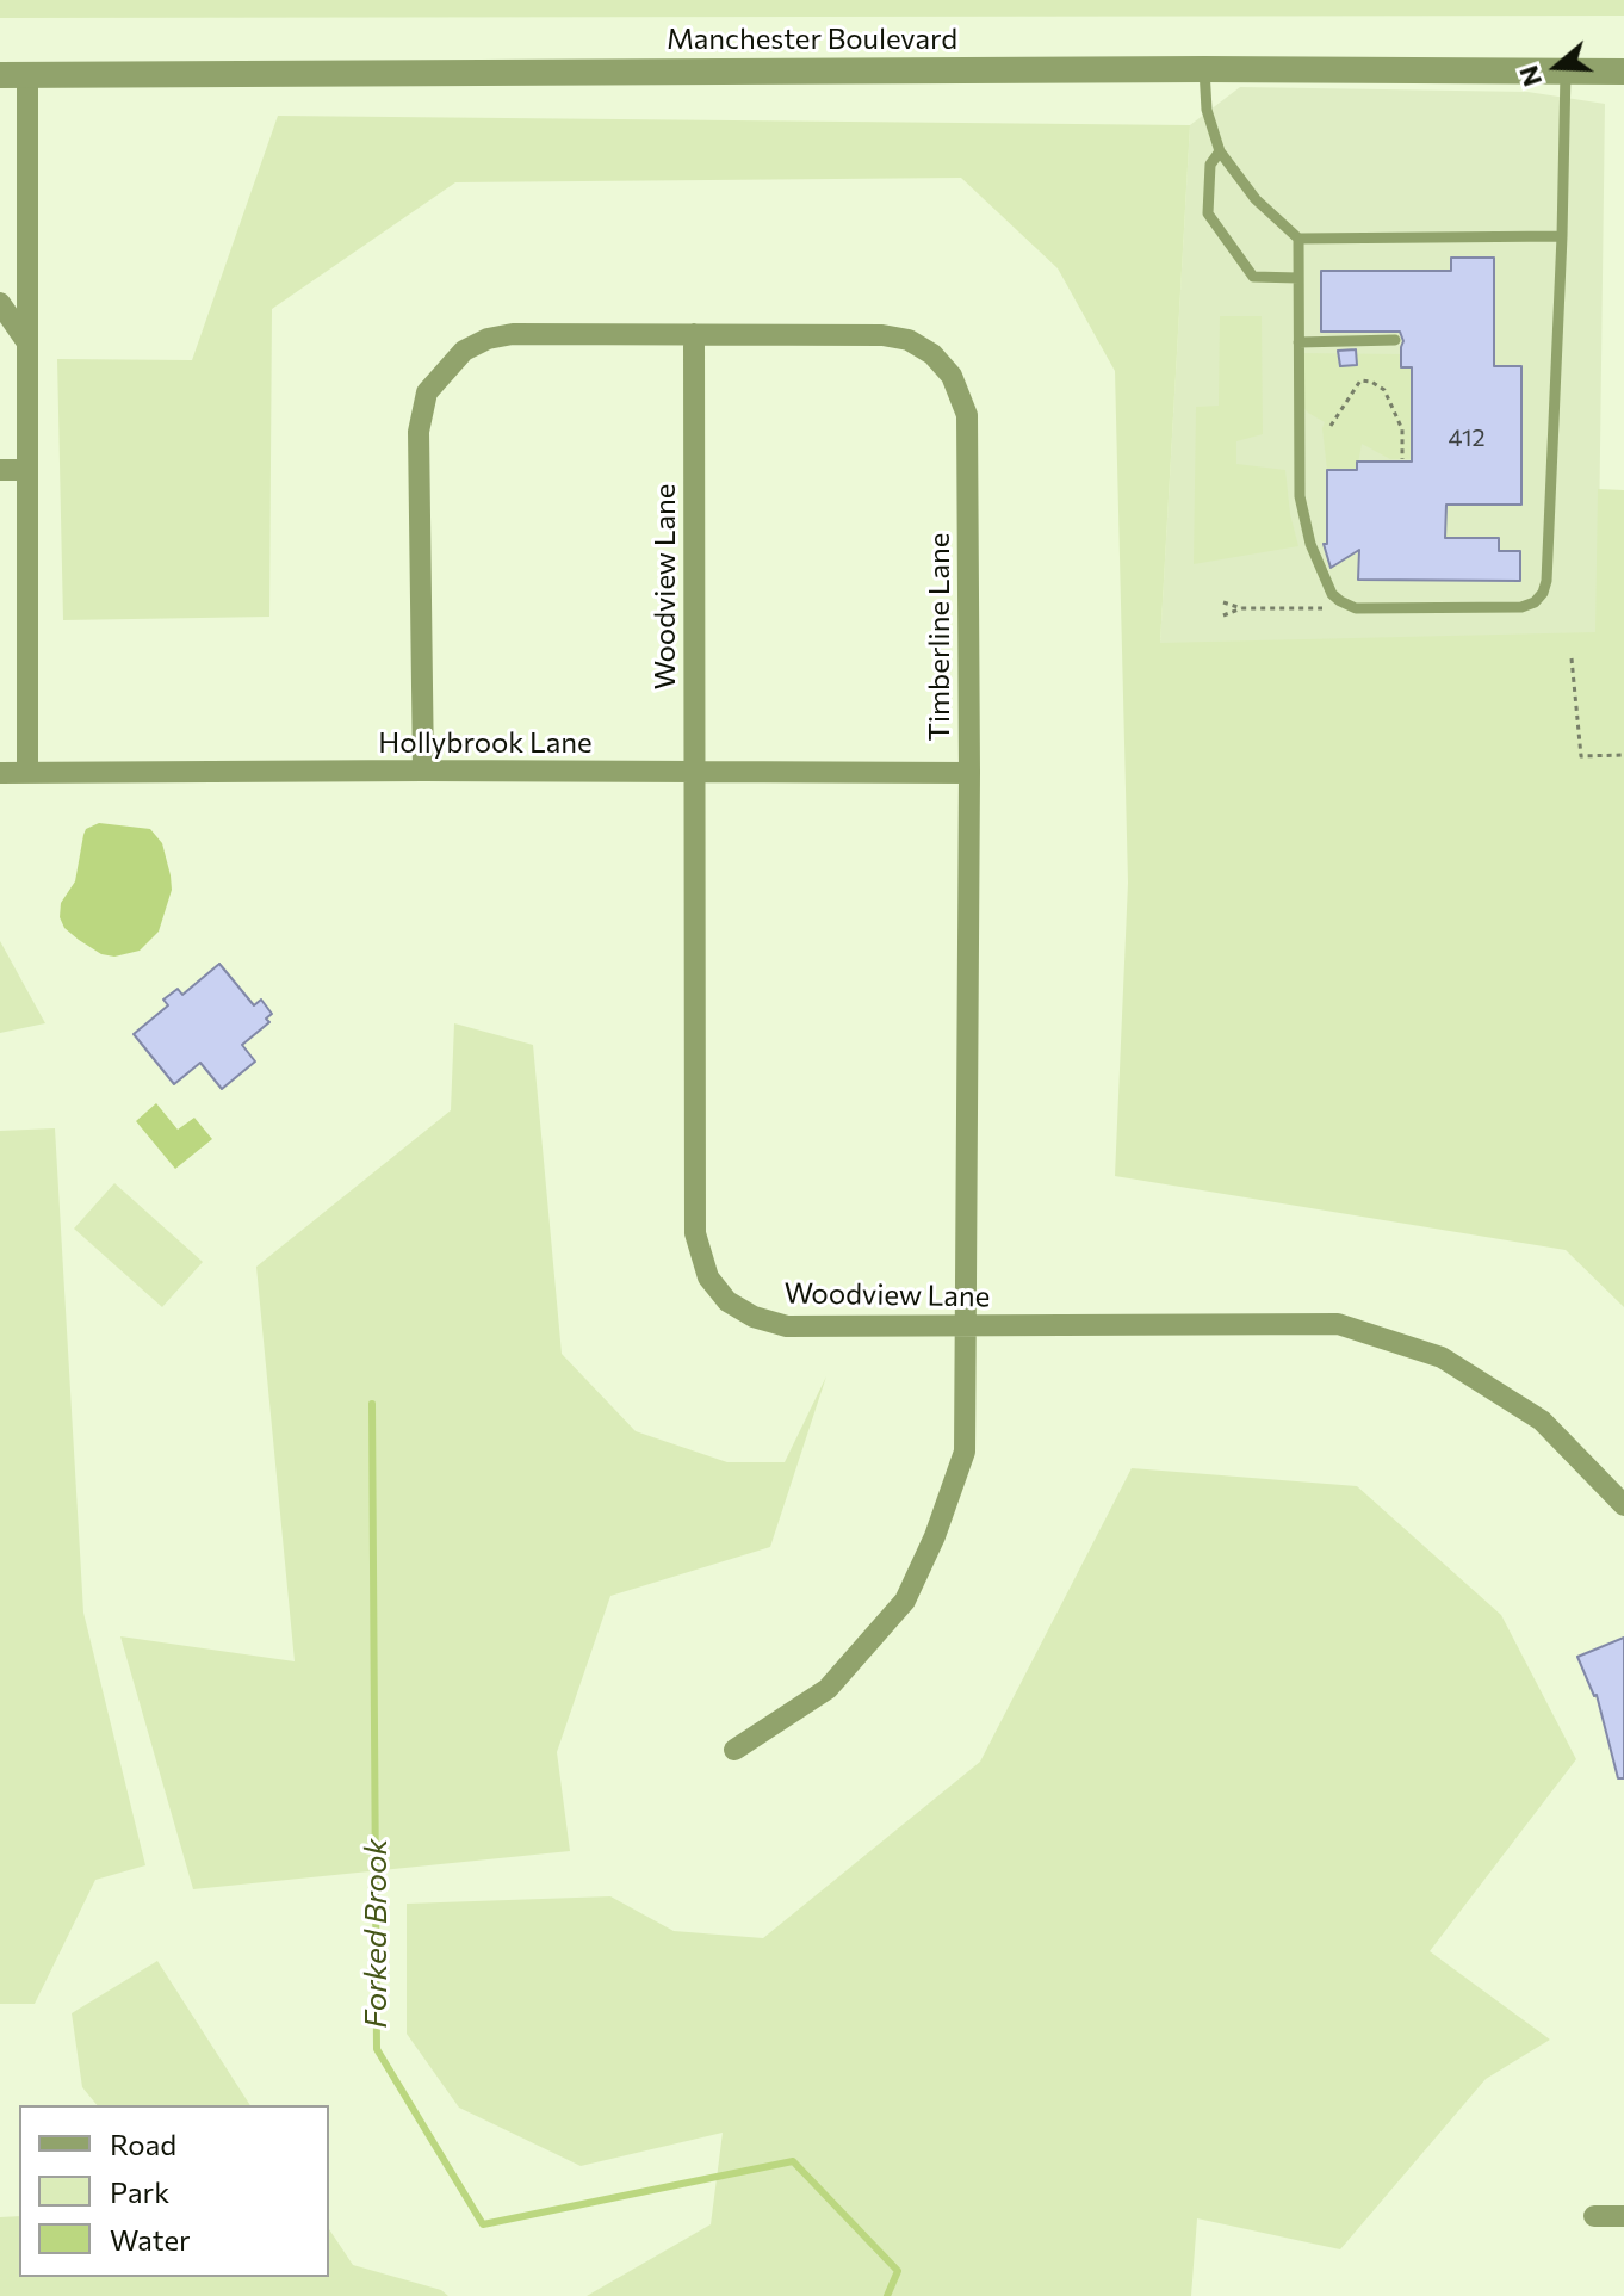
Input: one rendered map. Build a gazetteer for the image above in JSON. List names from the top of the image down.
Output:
{
  "streets": {
    "street": [
      "Manchester Boulevard",
      "Woodview Lane",
      "Timberline Lane",
      "Hollybrook Lane"
    ]
  },
  "crossings": [
    ["Woodview Lane", "Timberline Lane"],
    ["Woodview Lane", "Hollybrook Lane"],
    ["Timberline Lane", "Hollybrook Lane"]
  ],
  "water": ["Forked Brook"],
  "house_numbers": ["412"],
  "legend": ["Road", "Park", "Water"],
  "north": "left"
}
